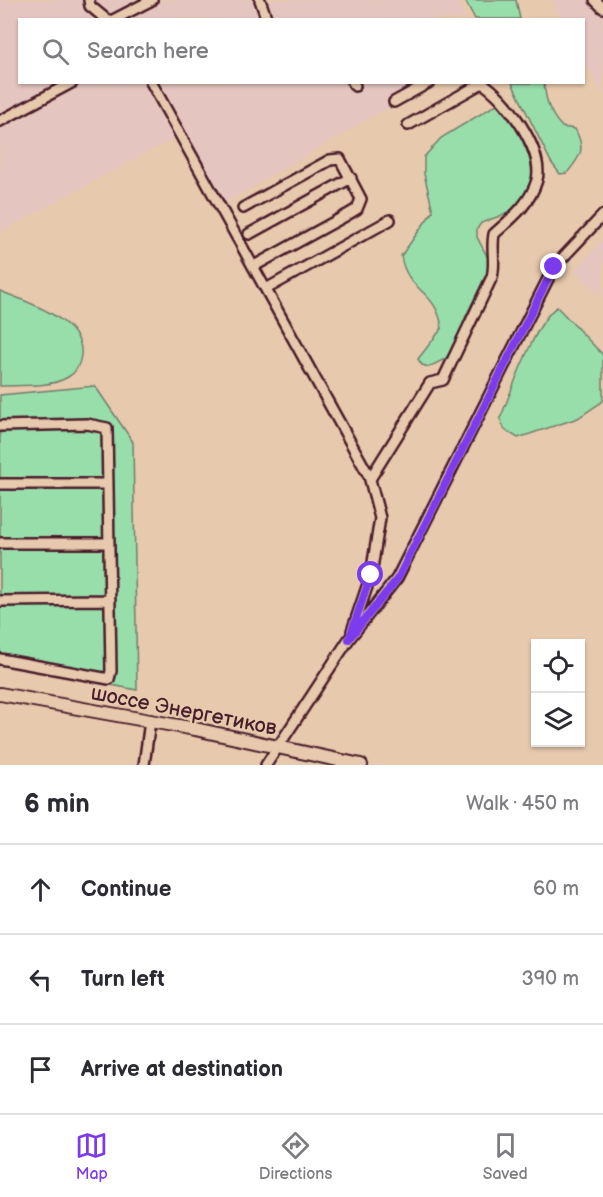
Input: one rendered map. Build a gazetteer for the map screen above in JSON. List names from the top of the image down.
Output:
{
  "streets": {
    "main road": ["шоссе Энергетиков"]
  },
  "page": {
    "search": "Search here",
    "heading": ["6 min", "Walk · 450 m"],
    "list": [
      ["Continue", "60 m"],
      ["Turn left", "390 m"],
      "Arrive at destination"
    ],
    "nav": ["Map", "Directions", "Saved"]
  }
}
